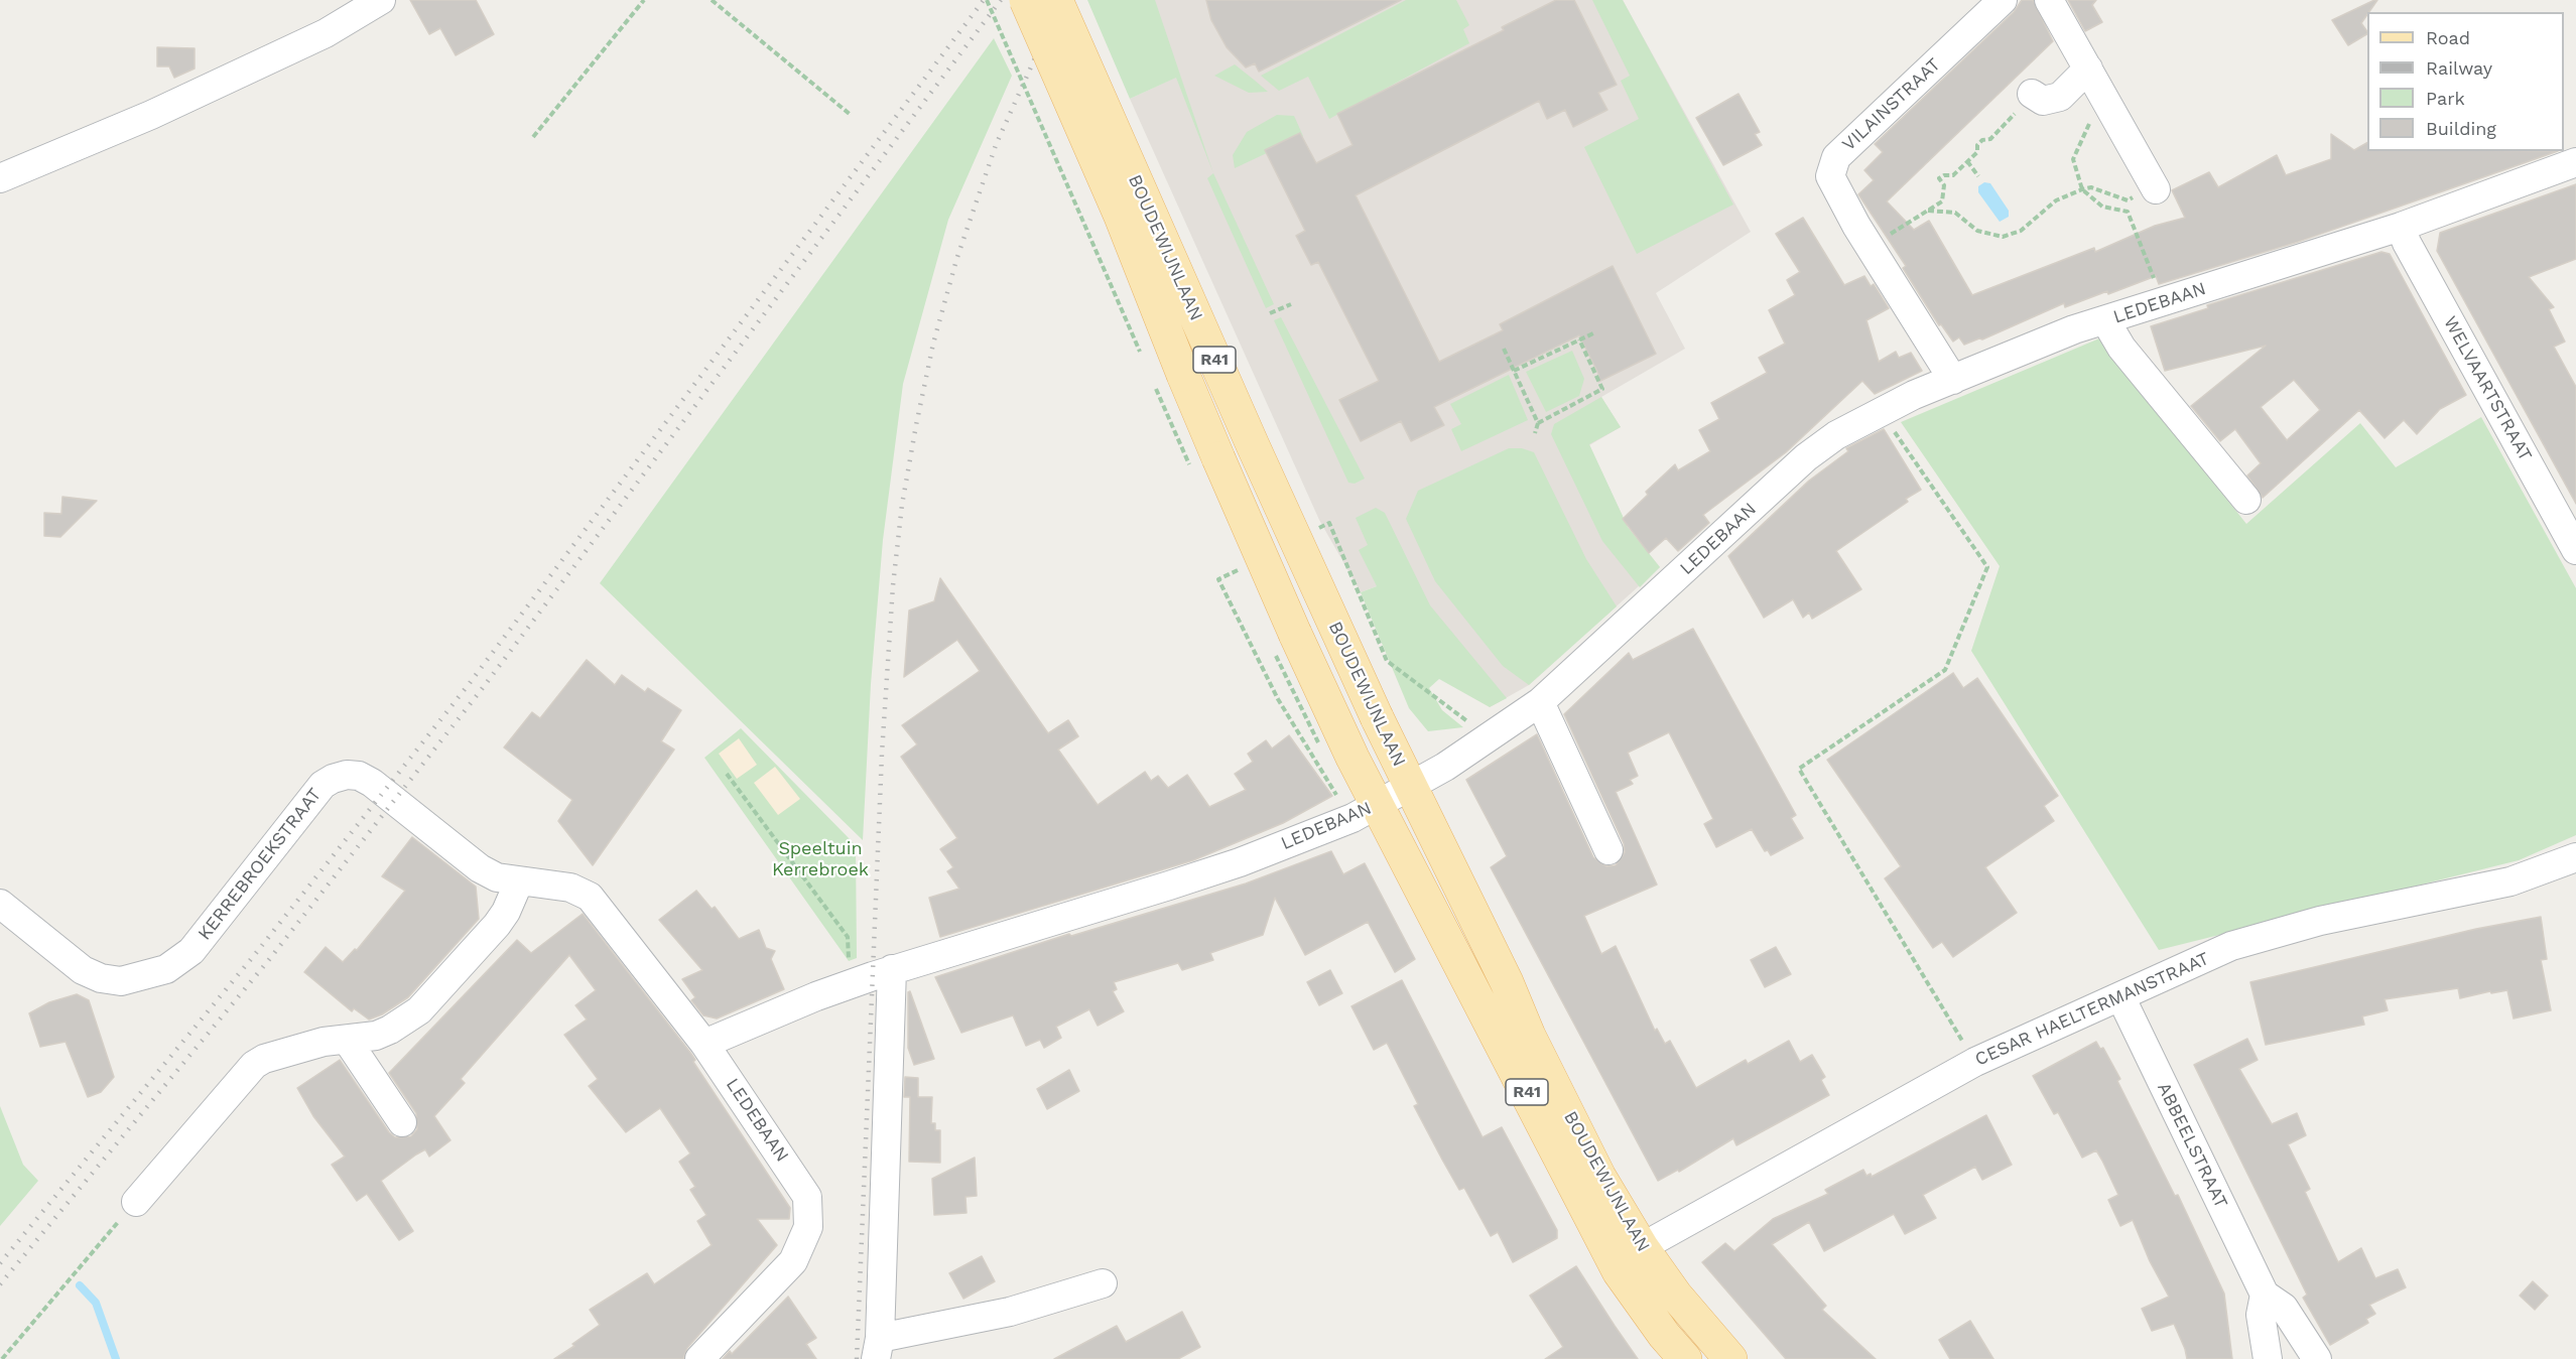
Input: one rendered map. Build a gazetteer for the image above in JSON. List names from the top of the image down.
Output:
{
  "streets": {
    "main road": ["BOUDEWIJNLAAN", "R41"],
    "street": [
      "VILAINSTRAAT",
      "LEDEBAAN",
      "WELVAARTSTRAAT",
      "KERREBROEKSTRAAT",
      "CESAR HAELTERMANSTRAAT",
      "ABBEELSTRAAT"
    ]
  },
  "crossings": [
    ["VILAINSTRAAT", "LEDEBAAN"],
    ["BOUDEWIJNLAAN", "LEDEBAAN"],
    ["BOUDEWIJNLAAN", "CESAR HAELTERMANSTRAAT"],
    ["LEDEBAAN", "WELVAARTSTRAAT"],
    ["LEDEBAAN", "KERREBROEKSTRAAT"],
    ["CESAR HAELTERMANSTRAAT", "ABBEELSTRAAT"]
  ],
  "parks": ["Speeltuin Kerrebroek"],
  "legend": [
    "Road",
    "Railway",
    "Park",
    "Building"
  ]
}
